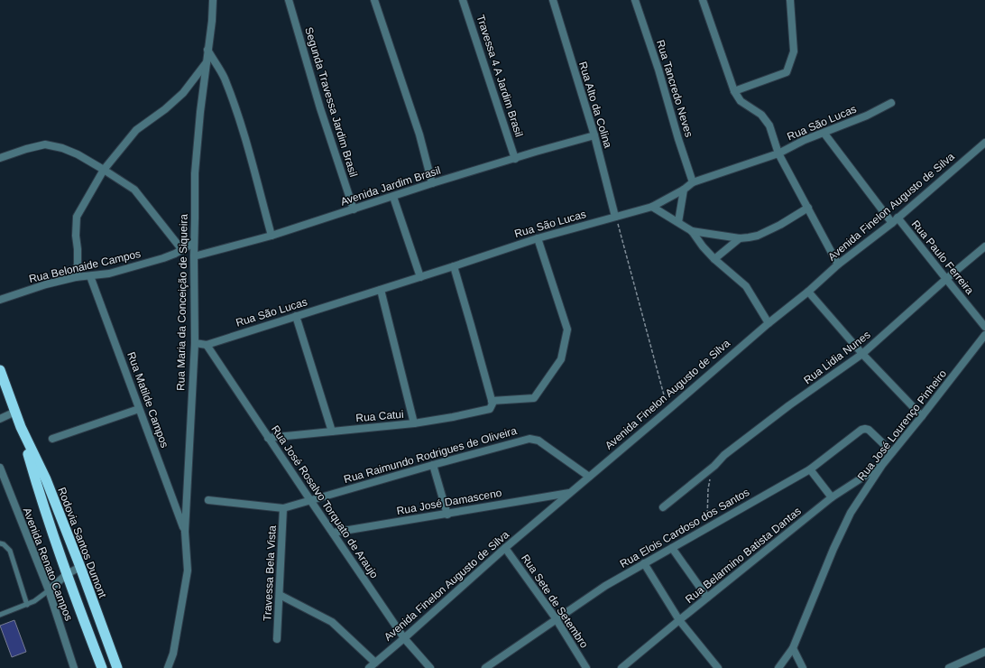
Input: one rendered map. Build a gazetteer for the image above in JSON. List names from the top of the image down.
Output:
{
  "streets": {
    "highway": ["Rodovia Santos Dumont"],
    "street": [
      "Travessa 4 A Jardim Brasil",
      "Rua Tancredo Neves",
      "Segunda Travessa Jardim Brasil",
      "Rua Alto da Colina",
      "Rua São Lucas",
      "Avenida Jardim Brasil",
      "Avenida Finelon Augusto de Silva",
      "Rua Paulo Ferreira",
      "Rua Belonaide Campos",
      "Rua Maria da Conceição de Siqueira",
      "Rua Lidia Nunes",
      "Rua Matilde Campos",
      "Rua Catui",
      "Rua José Lourenço Pinheiro",
      "Rua Raimundo Rodrigues de Oliveira",
      "Rua José Rosalvo Torquato de Araujo",
      "Rua José Damasceno",
      "Rua Elois Cardoso dos Santos",
      "Rua Belarmino Batista Dantas",
      "Avenida Renato Campos",
      "Travessa Bela Vista",
      "Rua Sete de Setembro"
    ]
  },
  "crossings": [
    ["Travessa 4 A Jardim Brasil", "Avenida Jardim Brasil"],
    ["Rua Tancredo Neves", "Rua São Lucas"],
    ["Segunda Travessa Jardim Brasil", "Avenida Jardim Brasil"],
    ["Rua Alto da Colina", "Rua São Lucas"],
    ["Rua Alto da Colina", "Avenida Jardim Brasil"],
    ["Rua São Lucas", "Rua Paulo Ferreira"],
    ["Rua São Lucas", "Rua Catui"],
    ["Rua São Lucas", "Rua José Rosalvo Torquato de Araujo"],
    ["Avenida Jardim Brasil", "Rua Maria da Conceição de Siqueira"],
    ["Avenida Finelon Augusto de Silva", "Rua Paulo Ferreira"],
    ["Avenida Finelon Augusto de Silva", "Rua Raimundo Rodrigues de Oliveira"],
    ["Avenida Finelon Augusto de Silva", "Rua José Rosalvo Torquato de Araujo"],
    ["Avenida Finelon Augusto de Silva", "Rua José Damasceno"],
    ["Avenida Finelon Augusto de Silva", "Rua Sete de Setembro"],
    ["Rua Paulo Ferreira", "Rua Lidia Nunes"],
    ["Rua Belonaide Campos", "Rua Maria da Conceição de Siqueira"],
    ["Rua Belonaide Campos", "Rua Matilde Campos"],
    ["Rua Maria da Conceição de Siqueira", "Rua Matilde Campos"],
    ["Rua Catui", "Rua José Rosalvo Torquato de Araujo"],
    ["Rua José Lourenço Pinheiro", "Rua Elois Cardoso dos Santos"],
    ["Rua José Lourenço Pinheiro", "Rua Belarmino Batista Dantas"],
    ["Rua Raimundo Rodrigues de Oliveira", "Rua José Rosalvo Torquato de Araujo"],
    ["Rua Raimundo Rodrigues de Oliveira", "Travessa Bela Vista"],
    ["Rua José Rosalvo Torquato de Araujo", "Rua José Damasceno"],
    ["Rua Elois Cardoso dos Santos", "Rua Sete de Setembro"]
  ]
}
